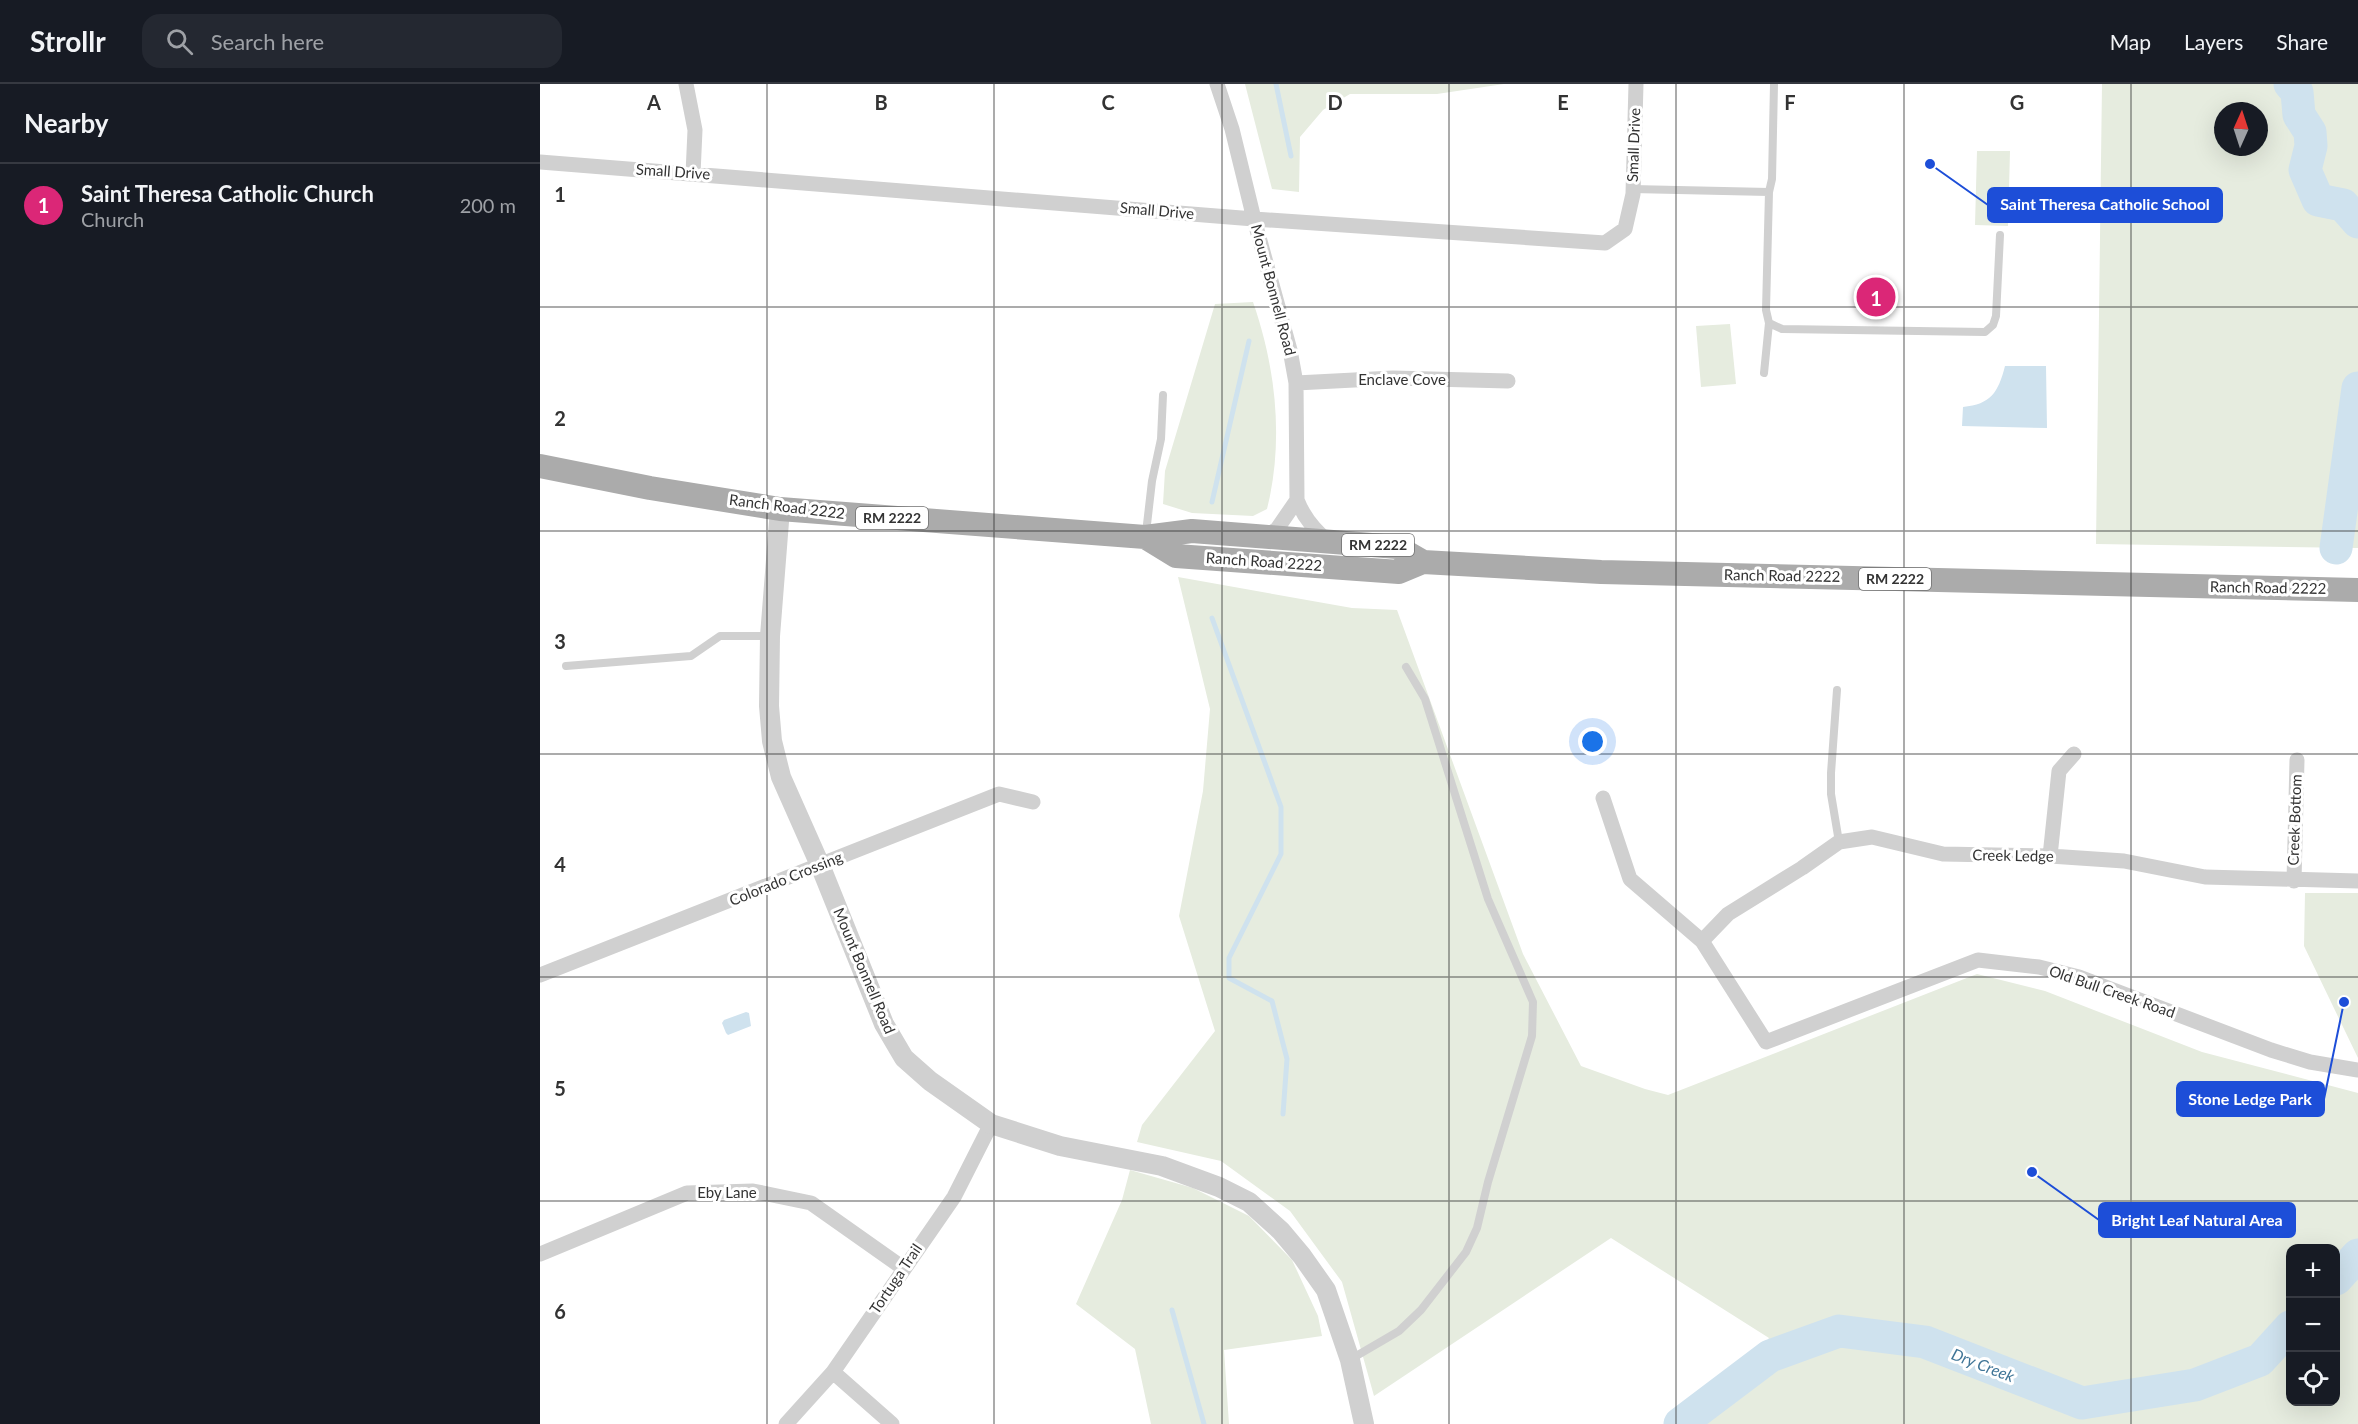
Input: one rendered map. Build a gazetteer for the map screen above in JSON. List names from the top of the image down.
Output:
{
  "streets": {
    "main road": ["Ranch Road 2222", "RM 2222"],
    "street": [
      "Small Drive",
      "Mount Bonnell Road",
      "Enclave Cove",
      "Creek Bottom",
      "Creek Ledge",
      "Colorado Crossing",
      "Old Bull Creek Road",
      "Eby Lane",
      "Tortuga Trail"
    ]
  },
  "crossings": [
    ["Small Drive", "Mount Bonnell Road"],
    ["Mount Bonnell Road", "Enclave Cove"],
    ["Mount Bonnell Road", "Ranch Road 2222"],
    ["Mount Bonnell Road", "Colorado Crossing"],
    ["Mount Bonnell Road", "Tortuga Trail"],
    ["Creek Bottom", "Creek Ledge"],
    ["Creek Ledge", "Old Bull Creek Road"],
    ["Eby Lane", "Tortuga Trail"]
  ],
  "water": ["Dry Creek"],
  "places": ["Saint Theresa Catholic School", "Stone Ledge Park", "Bright Leaf Natural Area"],
  "north": "top",
  "page": {
    "header": "Strollr",
    "search": "Search here",
    "nav": ["Map", "Layers", "Share"],
    "heading": "Nearby",
    "list": [
      {
        "mark": "1",
        "name": "Saint Theresa Catholic Church",
        "note": "Church",
        "value": "200 m"
      }
    ],
    "pins": "1",
    "map_buttons": ["+", "−"]
  },
  "grid": {
    "columns": [
      "A",
      "B",
      "C",
      "D",
      "E",
      "F",
      "G"
    ],
    "rows": [
      "1",
      "2",
      "3",
      "4",
      "5",
      "6"
    ]
  }
}
